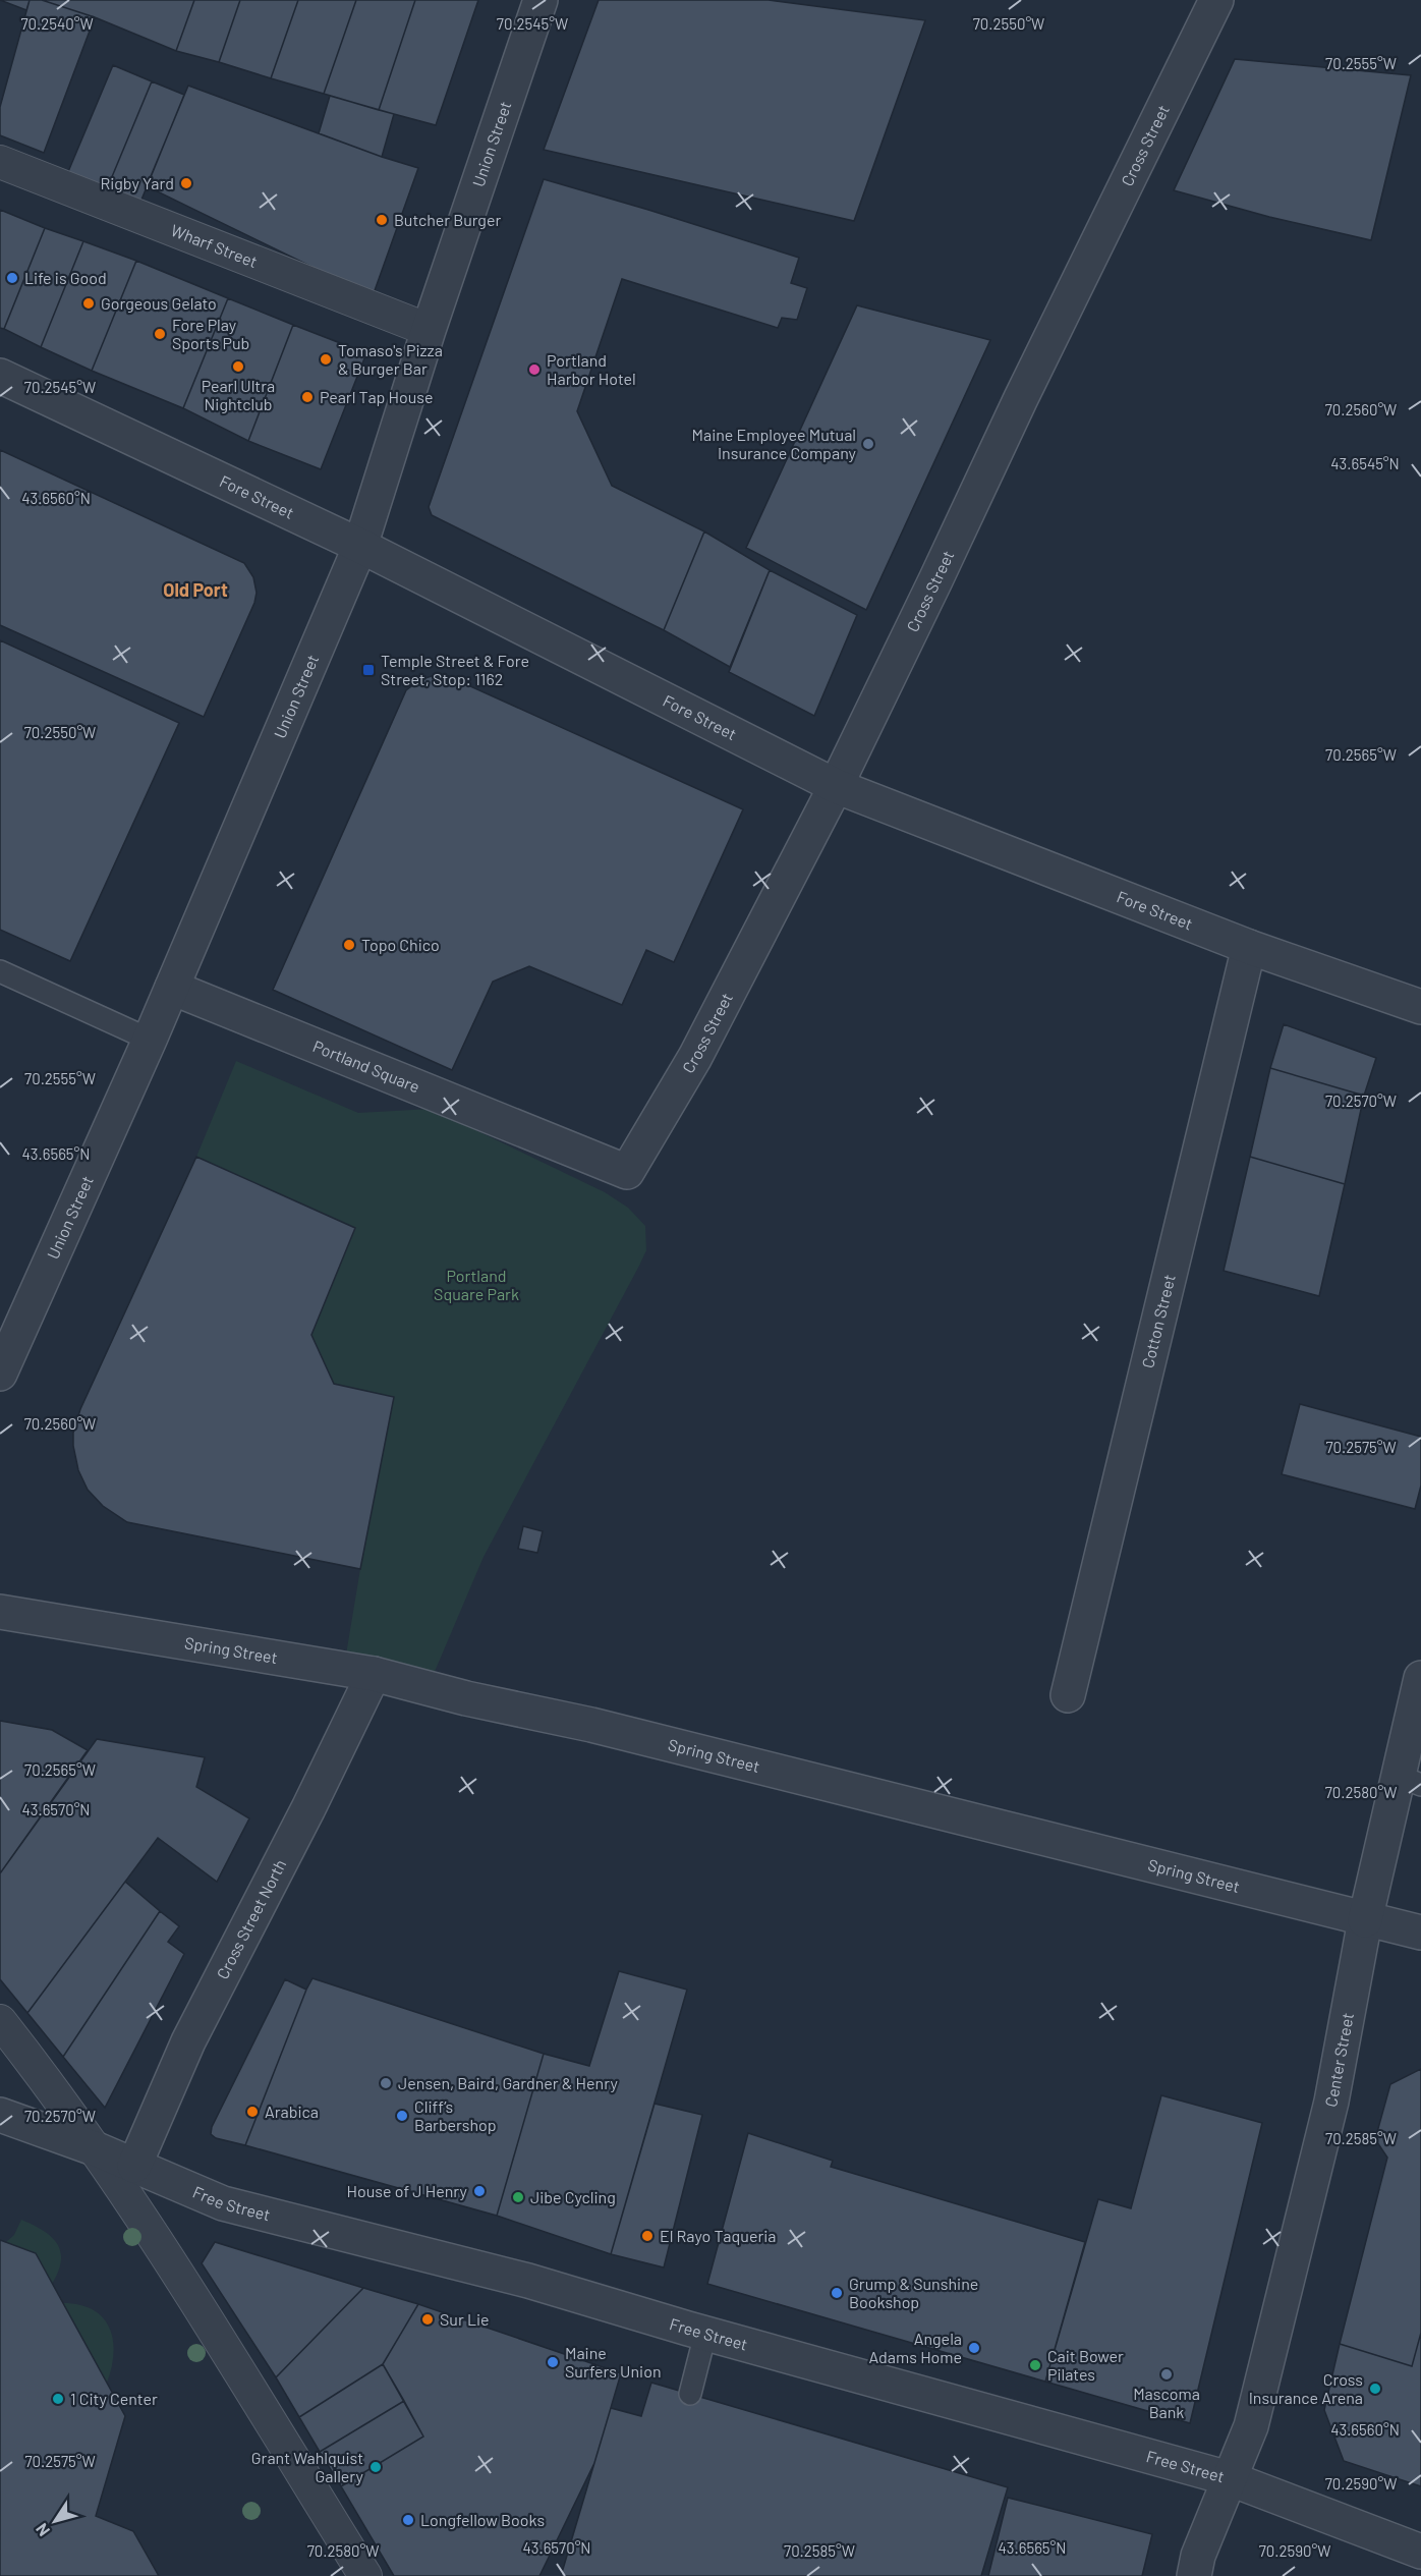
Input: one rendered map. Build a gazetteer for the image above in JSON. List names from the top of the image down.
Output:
{
  "streets": {
    "street": [
      "Union Street",
      "Cross Street",
      "Wharf Street",
      "Fore Street",
      "Portland Square",
      "Cotton Street",
      "Spring Street",
      "Cross Street North",
      "Center Street",
      "Free Street"
    ]
  },
  "crossings": [
    ["Union Street", "Wharf Street"],
    ["Union Street", "Fore Street"],
    ["Union Street", "Portland Square"],
    ["Cross Street", "Fore Street"],
    ["Cross Street", "Portland Square"],
    ["Fore Street", "Cotton Street"],
    ["Spring Street", "Cross Street North"],
    ["Spring Street", "Center Street"],
    ["Cross Street North", "Free Street"],
    ["Center Street", "Free Street"]
  ],
  "districts": ["Old Port"],
  "parks": ["Portland Square Park"],
  "places": {
    "other": [
      "Rigby Yard",
      "Butcher Burger",
      "Life is Good",
      "Gorgeous Gelato",
      "Fore Play Sports Pub",
      "Tomaso's Pizza & Burger Bar",
      "Pearl Ultra Nightclub",
      "Portland Harbor Hotel",
      "Pearl Tap House",
      "Maine Employee Mutual Insurance Company",
      "Topo Chico",
      "Jensen, Baird, Gardner & Henry",
      "Arabica",
      "Cliff’s Barbershop",
      "House of J Henry",
      "Jibe Cycling",
      "El Rayo Taqueria",
      "Grump & Sunshine Bookshop",
      "Sur Lie",
      "Angela Adams Home",
      "Maine Surfers Union",
      "Cait Bower Pilates",
      "Mascoma Bank",
      "Cross Insurance Arena",
      "1 City Center",
      "Grant Wahlquist Gallery",
      "Longfellow Books"
    ],
    "transit": ["Temple Street & Fore Street, Stop: 1162"]
  },
  "north": "bottom left",
  "coordinates": [
    "70.2545°W",
    "70.2550°W",
    "70.2540°W",
    "70.2555°W",
    "70.2560°W",
    "43.6545°N",
    "43.6560°N",
    "70.2565°W",
    "70.2570°W",
    "43.6565°N",
    "70.2575°W",
    "70.2580°W",
    "43.6570°N",
    "70.2585°W",
    "70.2590°W"
  ]
}
